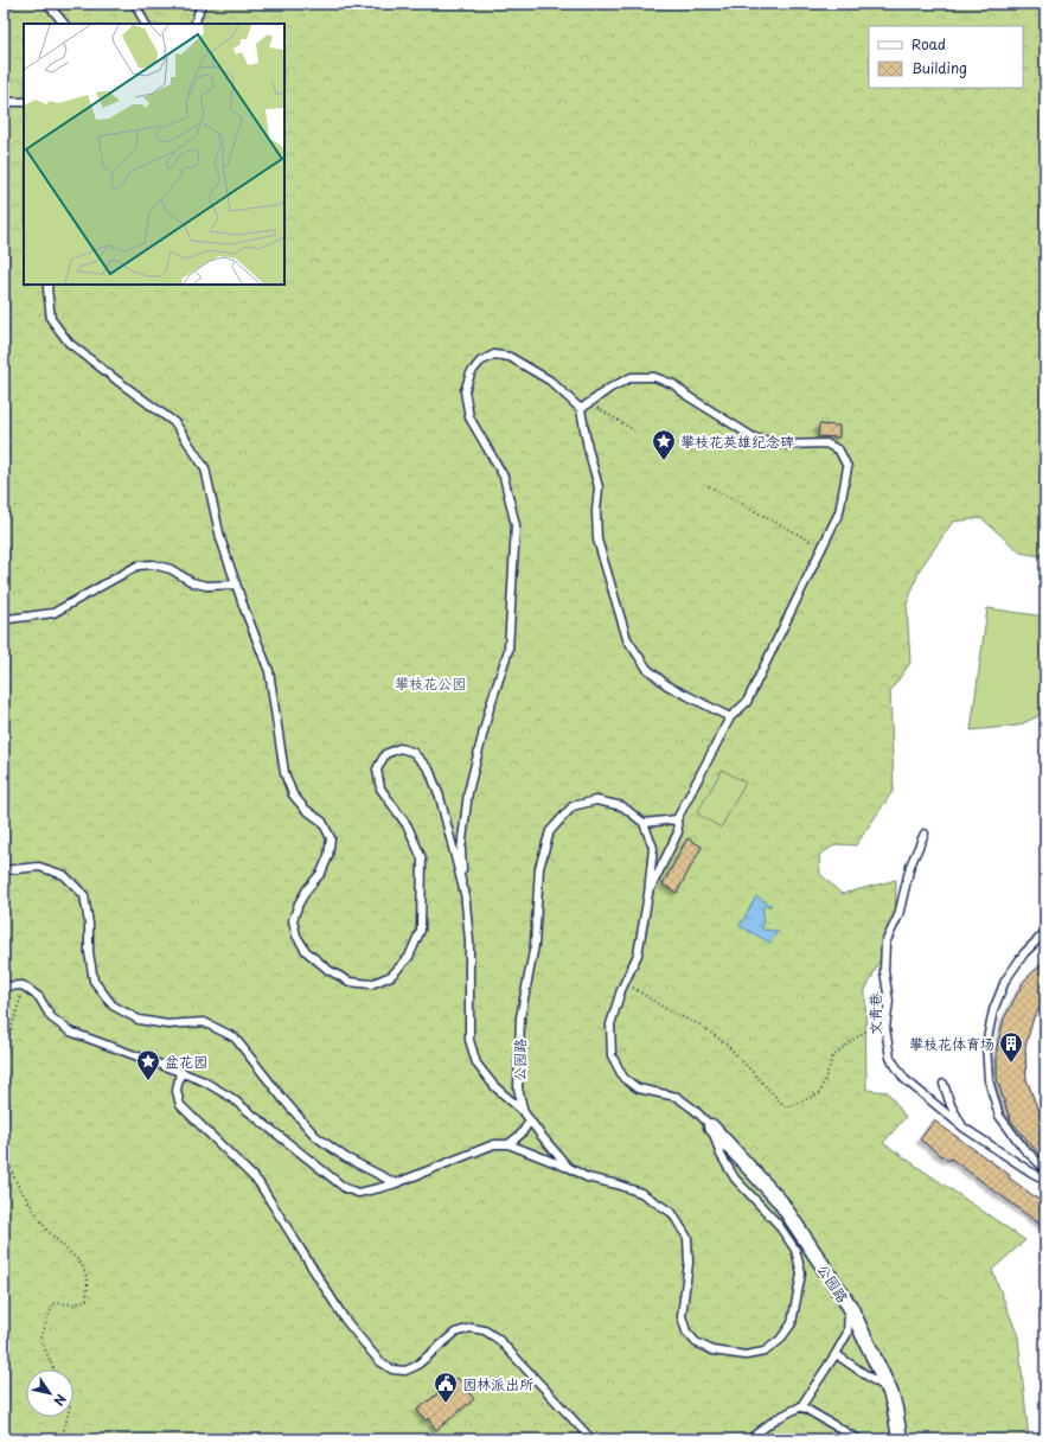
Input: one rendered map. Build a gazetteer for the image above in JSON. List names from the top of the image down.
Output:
{
  "streets": {
    "street": ["公园路"],
    "lane": ["文青巷"]
  },
  "parks": ["攀枝花公园"],
  "places": {
    "place": ["攀枝花英雄纪念碑", "盆花园"],
    "building": ["攀枝花体育场"],
    "public building": ["园林派出所"]
  },
  "legend": ["Road", "Building"],
  "north": "bottom right"
}
